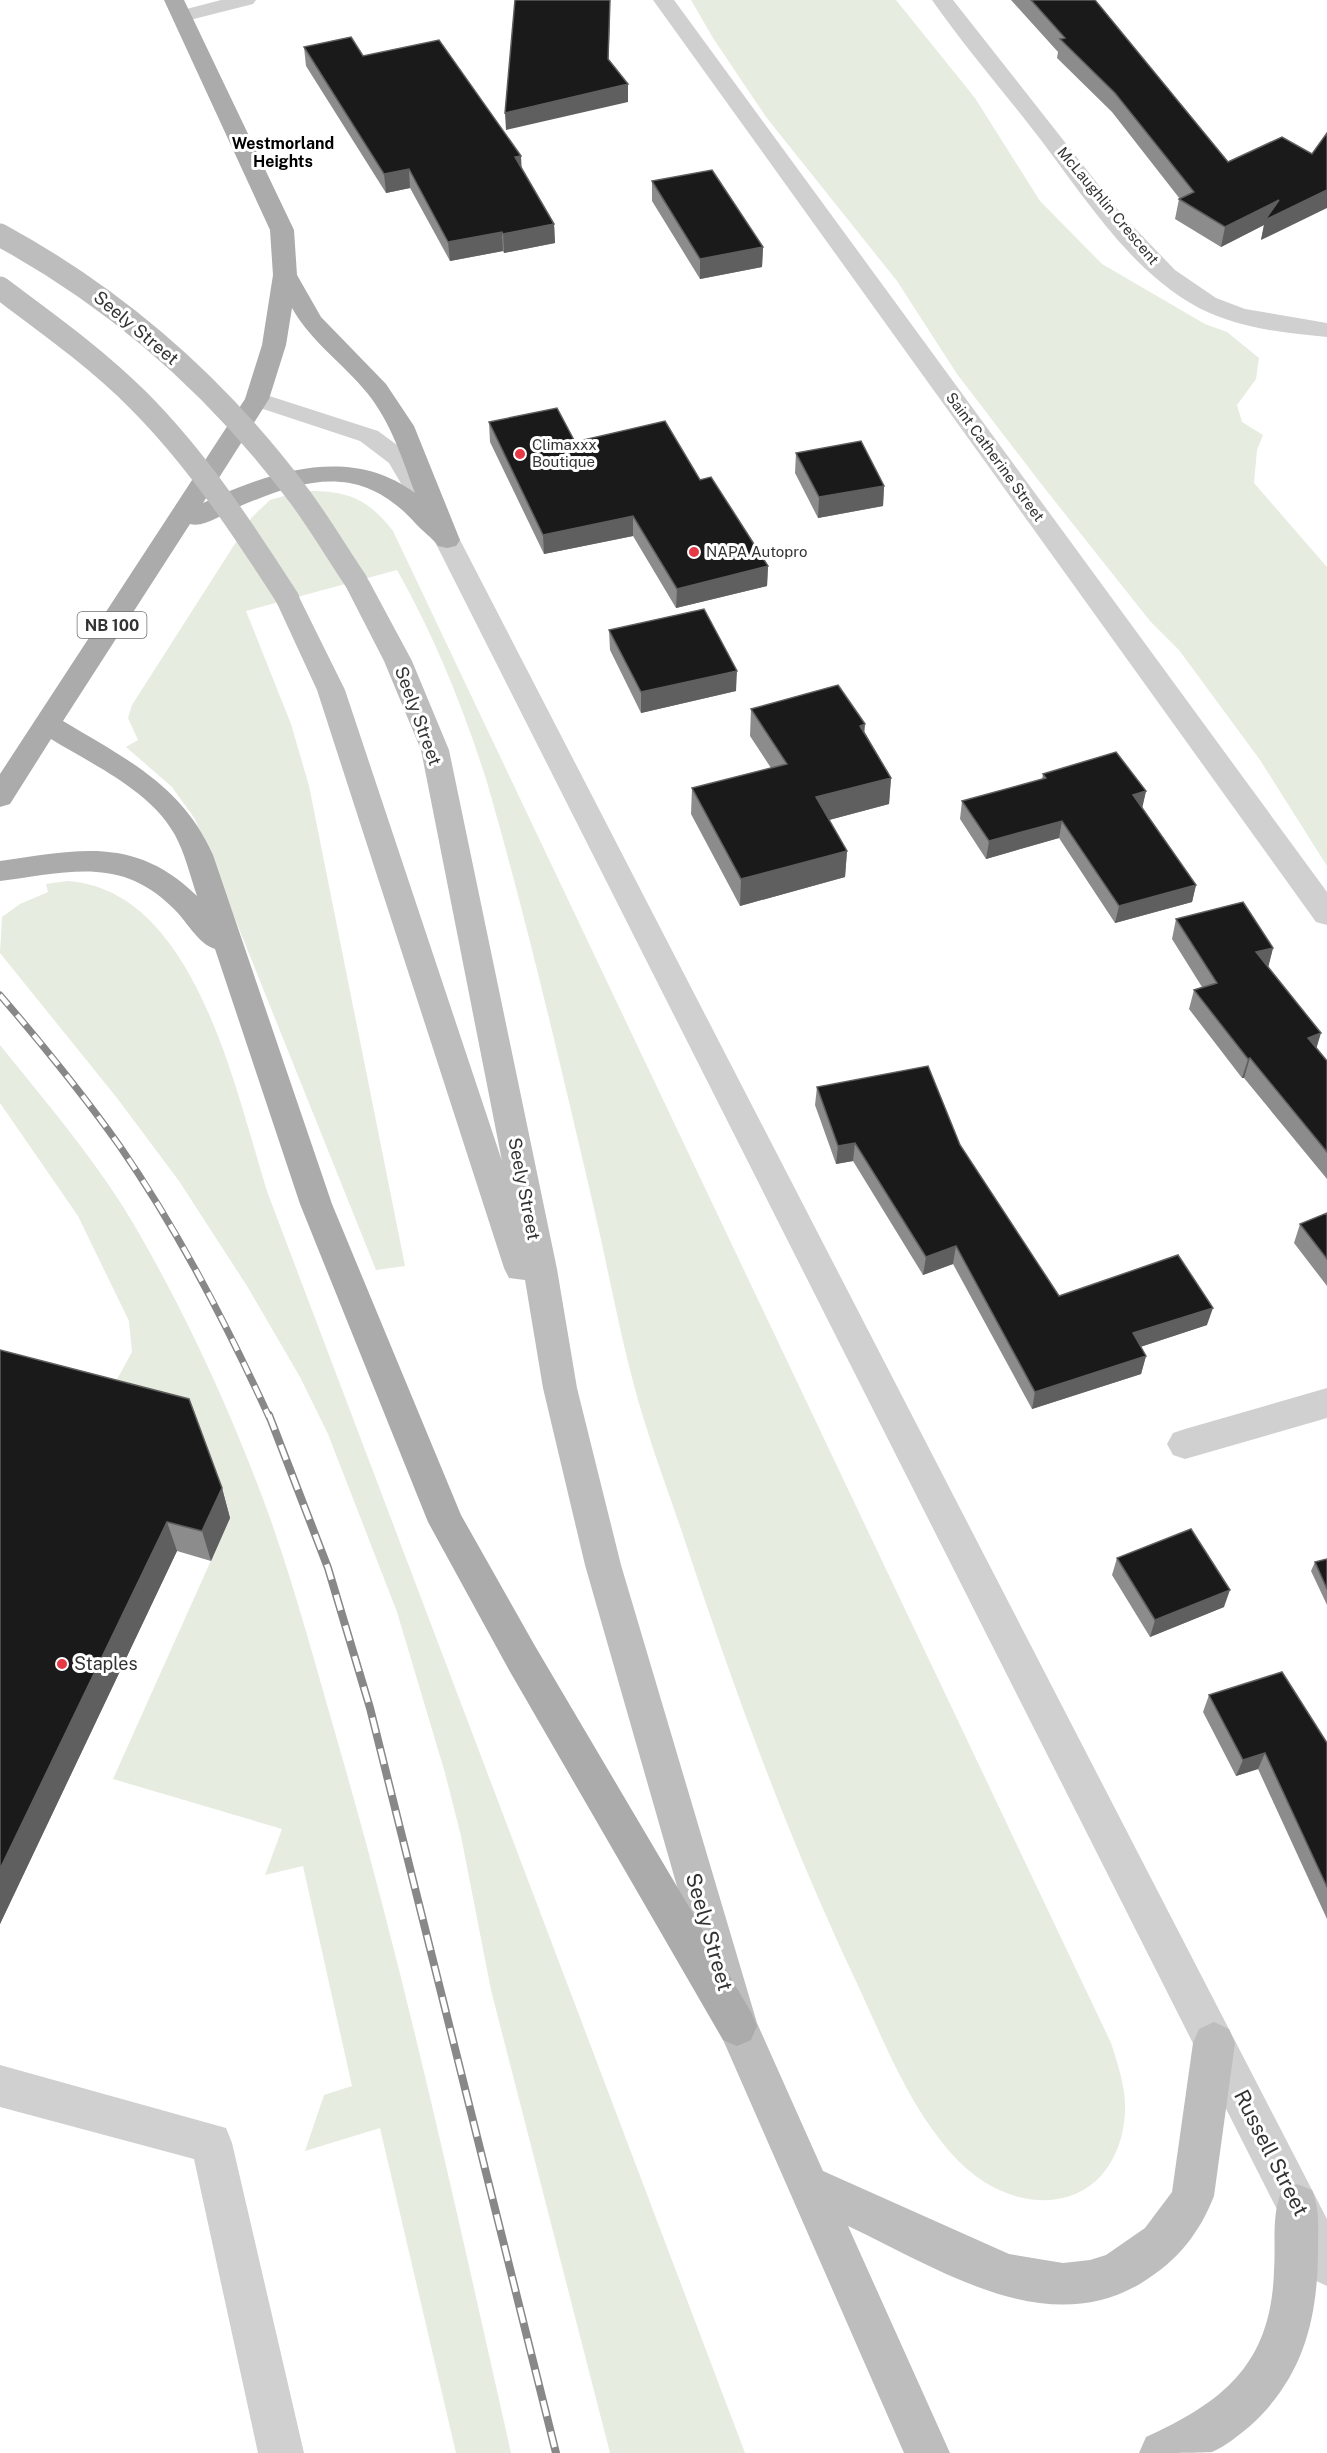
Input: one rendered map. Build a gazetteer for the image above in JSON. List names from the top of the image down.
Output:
{
  "streets": {
    "main road": ["Seely Street", "NB 100"],
    "street": ["McLaughlin Crescent", "Saint Catherine Street", "Russell Street"]
  },
  "crossings": [
    ["NB 100", "Russell Street"]
  ],
  "districts": ["Westmorland Heights"],
  "places": ["Climaxxx Boutique", "NAPA Autopro", "Staples"]
}
